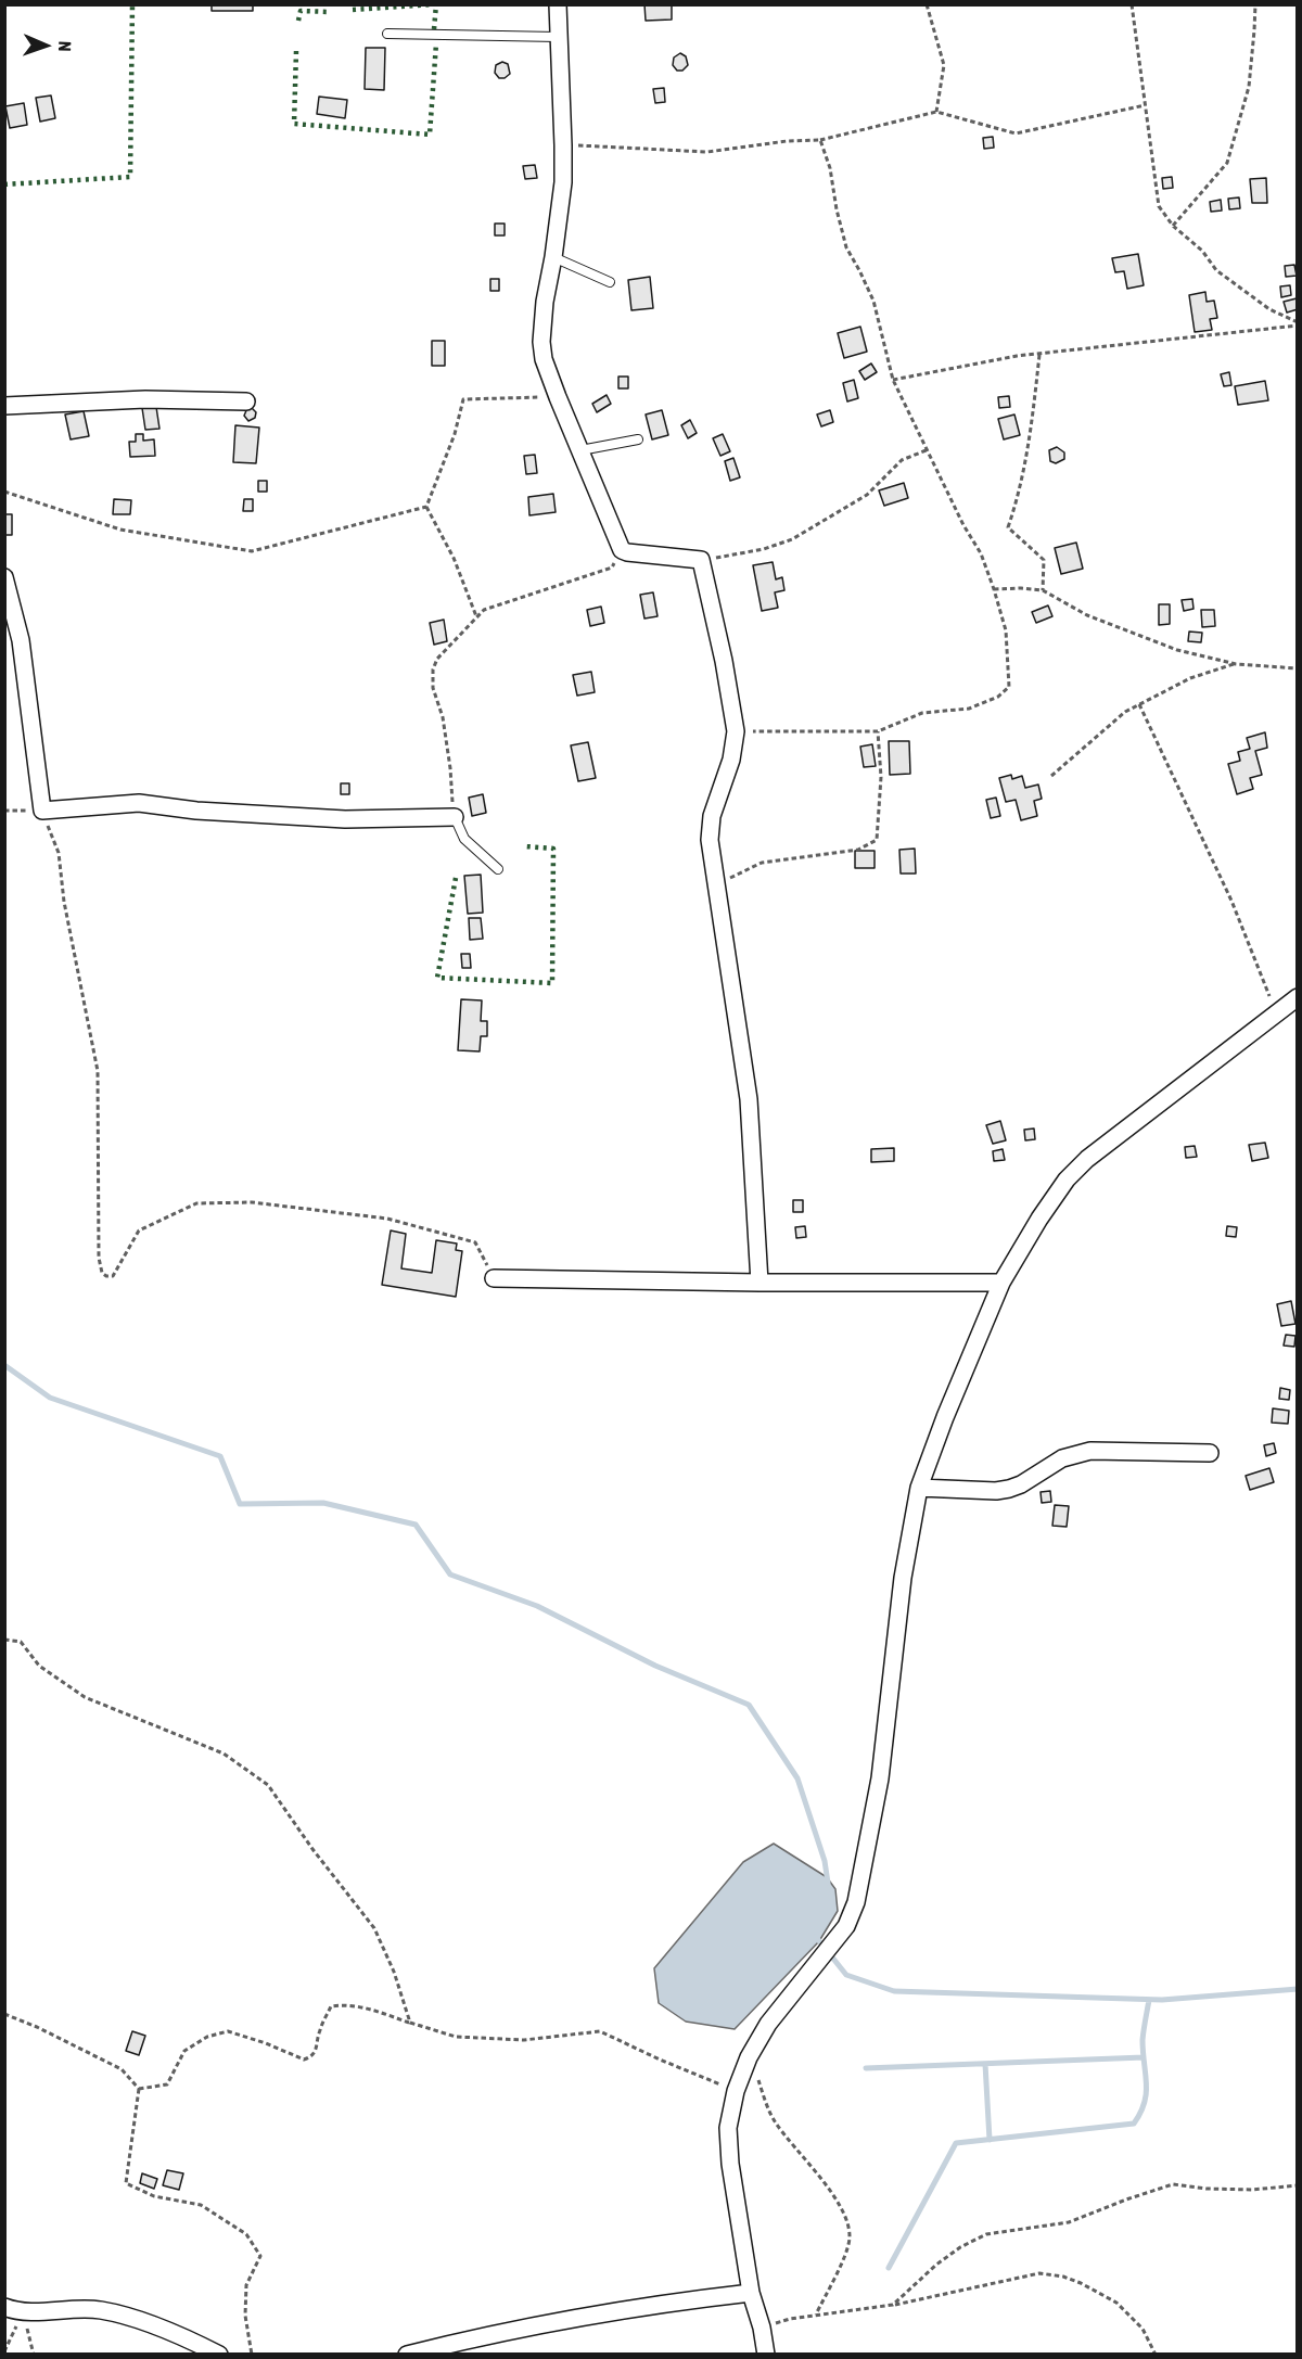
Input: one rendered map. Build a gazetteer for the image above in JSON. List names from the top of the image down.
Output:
{
  "north": "right"
}
